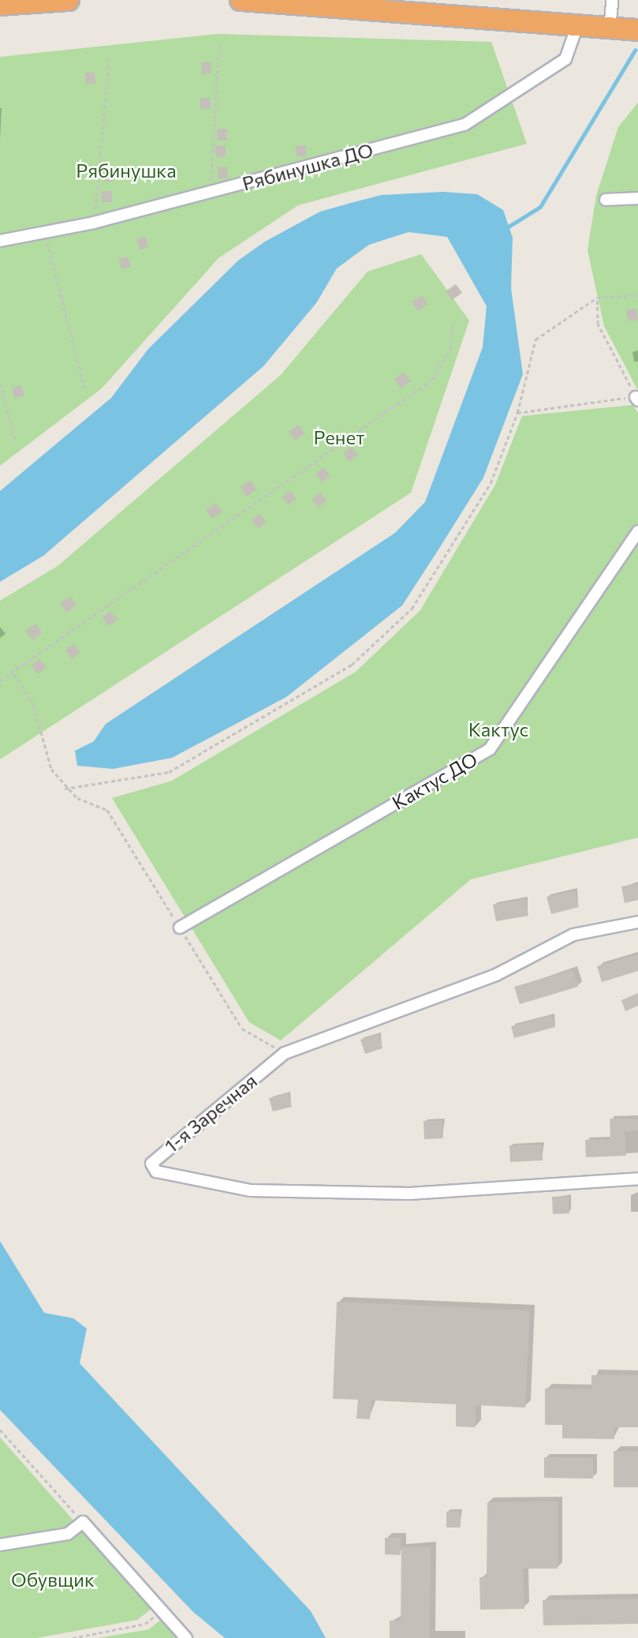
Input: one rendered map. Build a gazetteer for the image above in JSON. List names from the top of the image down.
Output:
{
  "streets": {
    "street": ["Рябинушка ДО", "Кактус ДО", "1-я Заречная"]
  },
  "parks": [
    "Рябинушка",
    "Ренет",
    "Кактус",
    "Обувщик"
  ]
}
